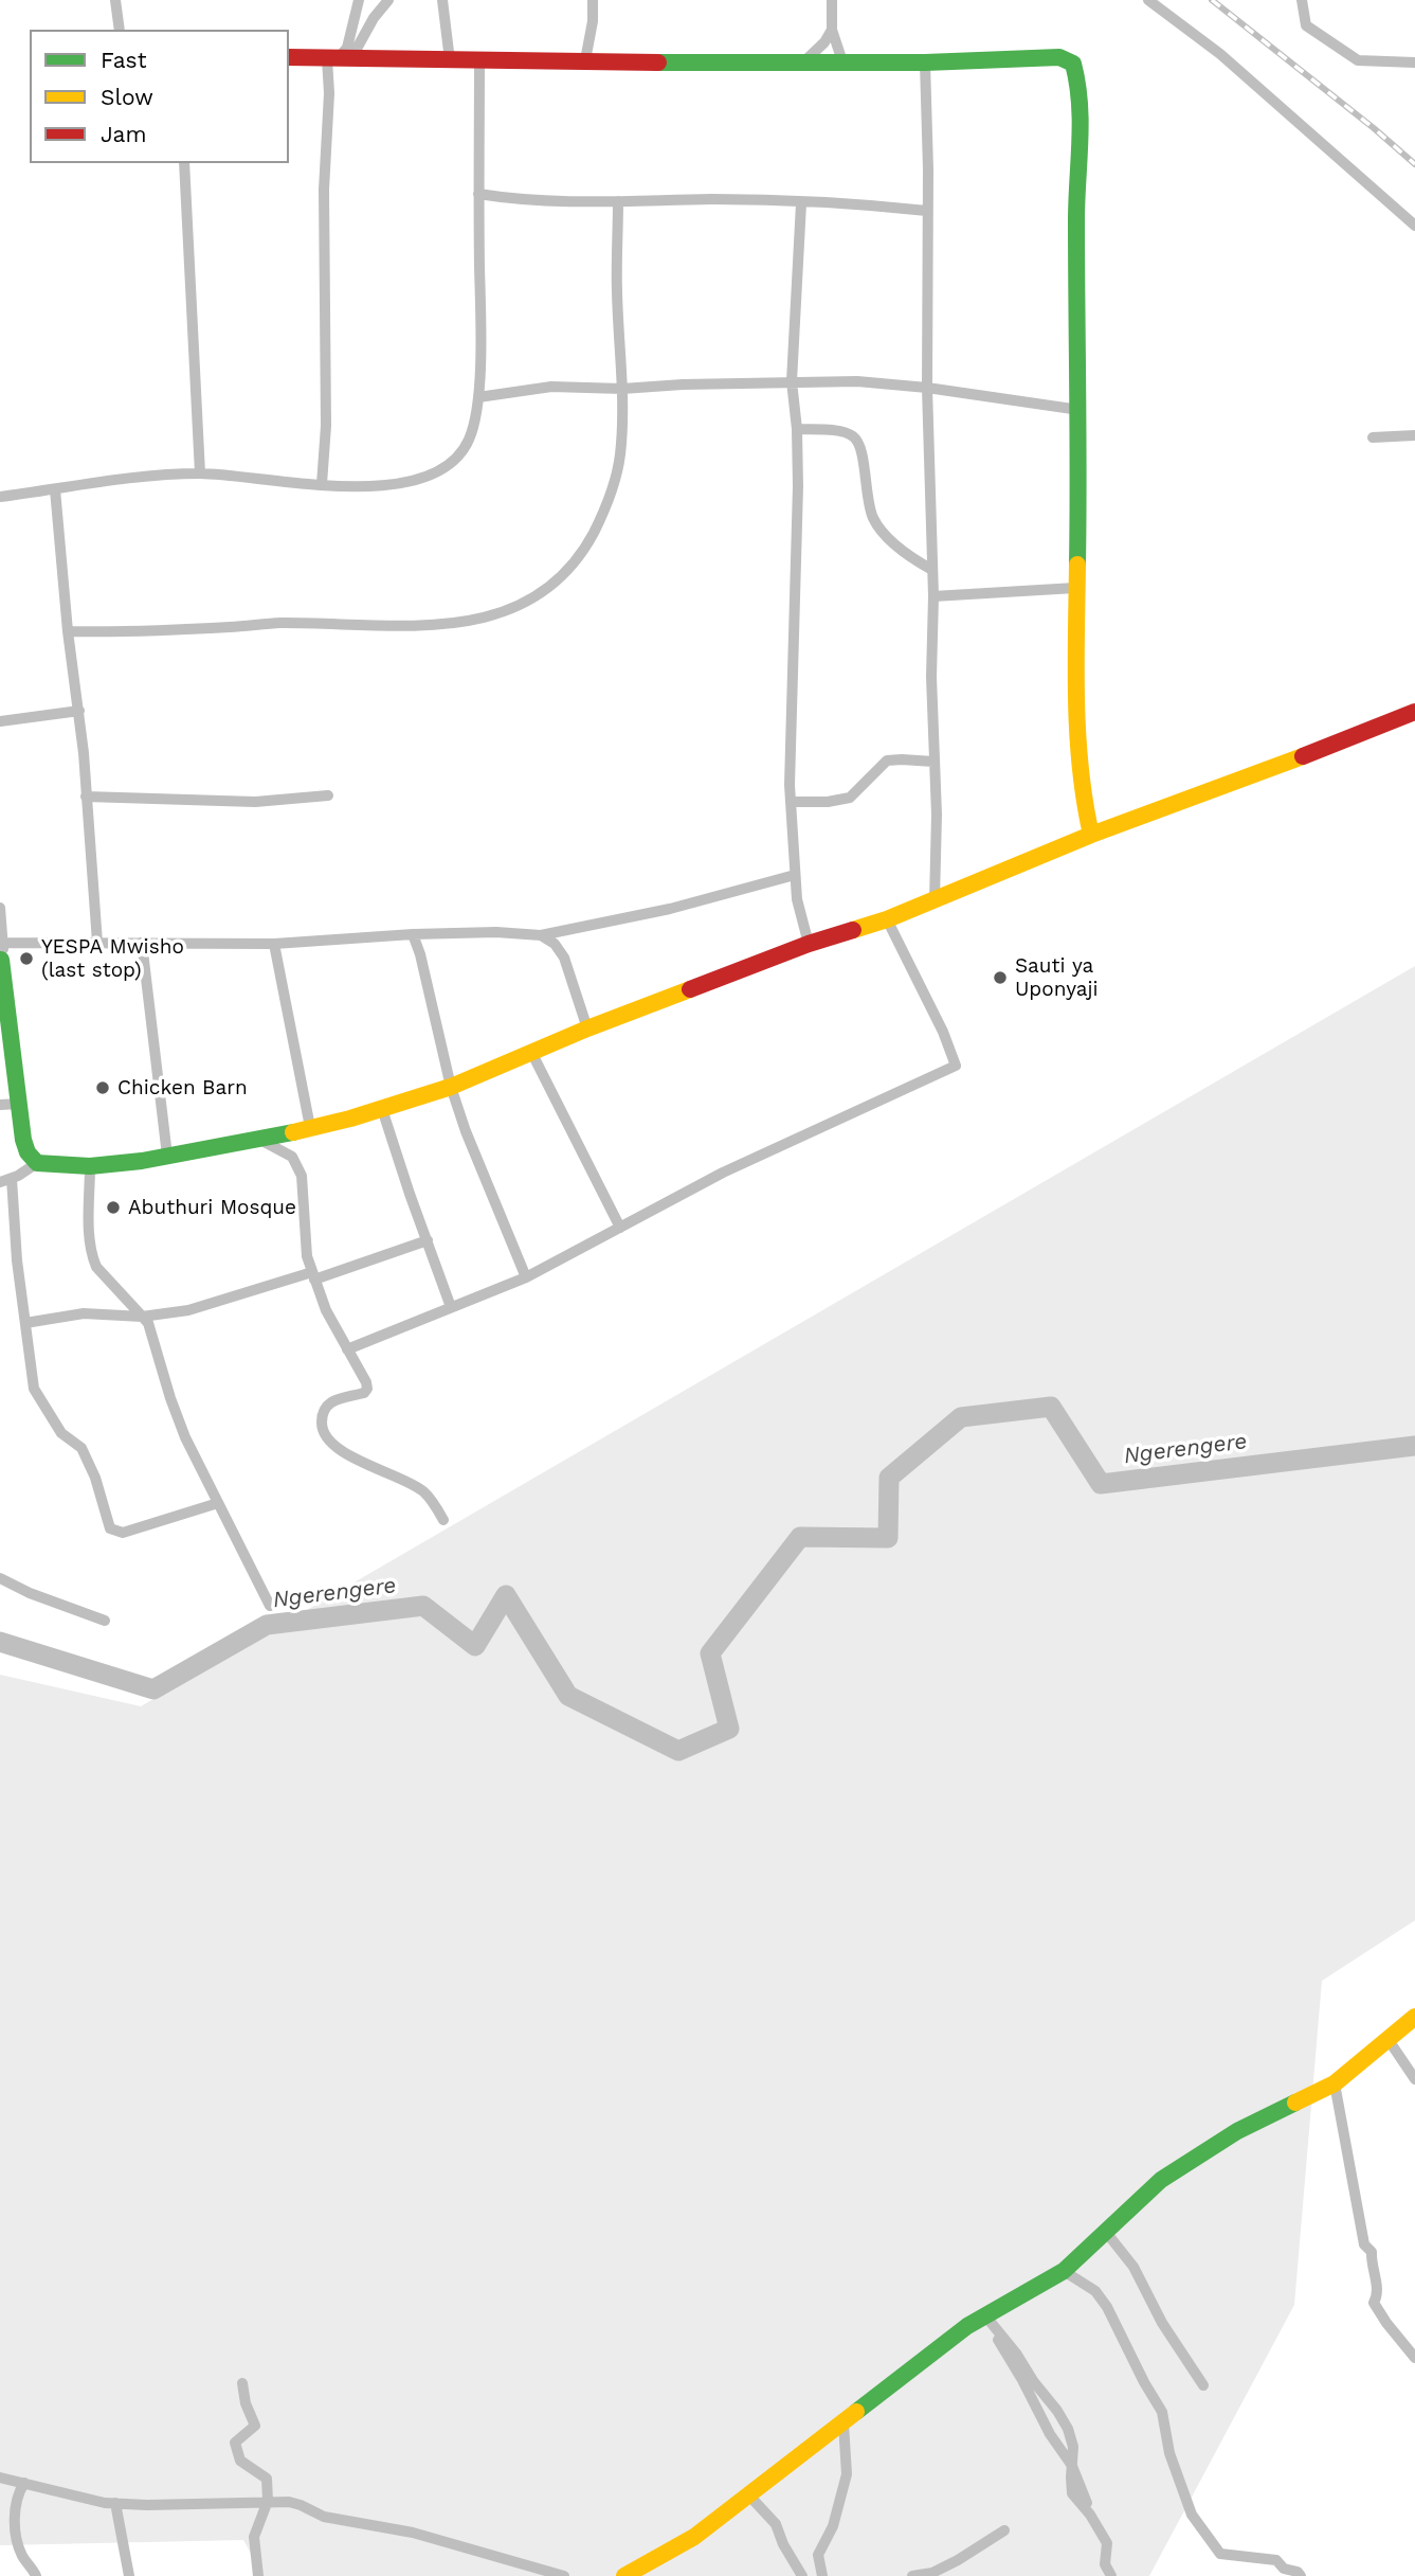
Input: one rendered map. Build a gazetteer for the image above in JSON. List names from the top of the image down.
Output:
{
  "water": ["Ngerengere"],
  "places": [
    "YESPA Mwisho (last stop)",
    "Sauti ya Uponyaji",
    "Chicken Barn",
    "Abuthuri Mosque"
  ],
  "legend": ["Fast", "Slow", "Jam"]
}
